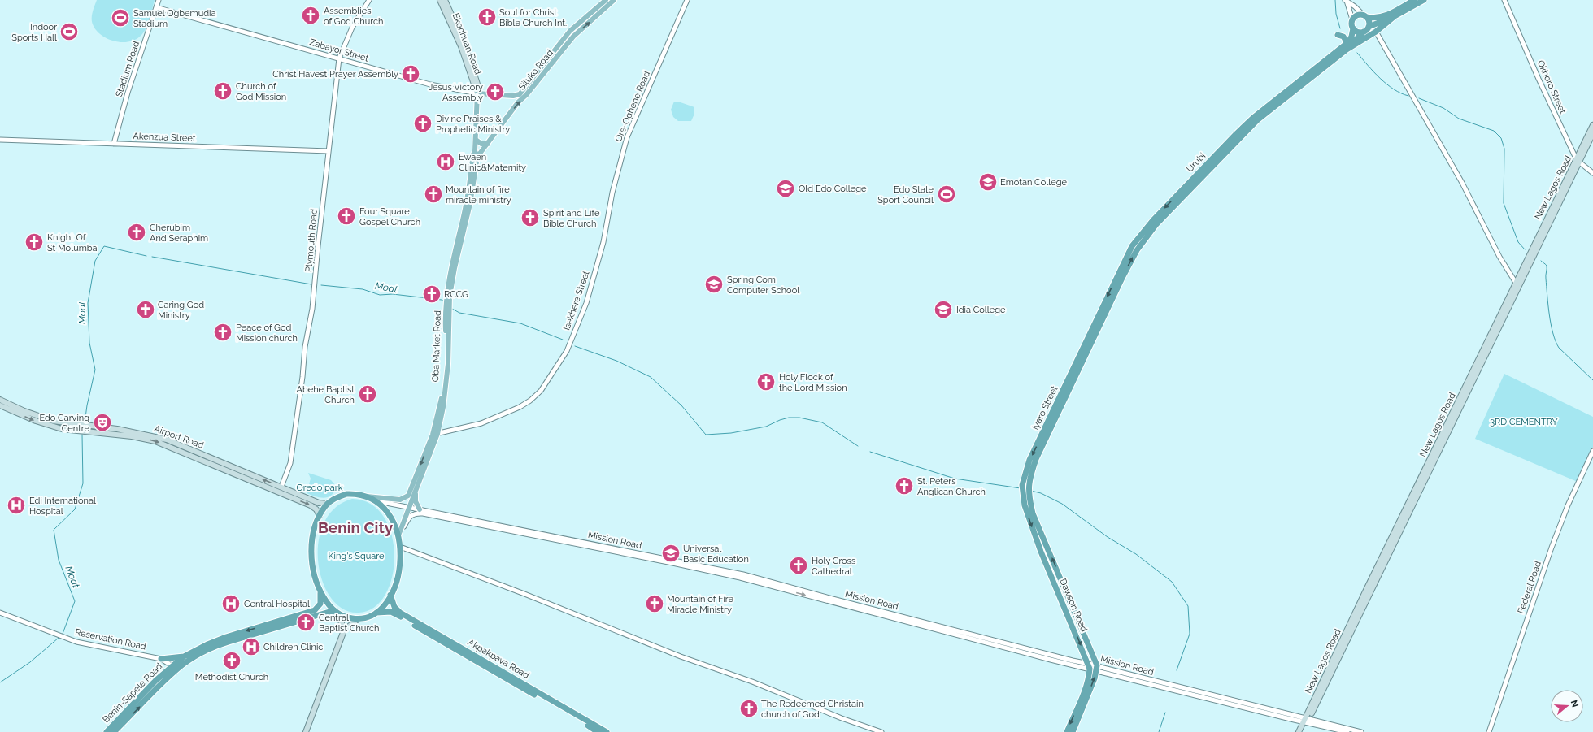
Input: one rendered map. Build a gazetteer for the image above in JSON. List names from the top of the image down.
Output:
{
  "streets": {
    "highway": [
      "Urubi",
      "Iyaro Street",
      "Dawson Road",
      "Akpakpava Road",
      "Benin-Sapele Road"
    ],
    "main road": [
      "Ekenhuan Road",
      "Zabayor Street",
      "Siluko Road",
      "New Lagos Road",
      "Oba Market Road",
      "Airport Road"
    ],
    "street": [
      "Stadium Road",
      "Okhoro Street",
      "Ore-Oghene Road",
      "Akenzua Street",
      "Plymouth Road",
      "Isekhere Street",
      "Mission Road",
      "Federal Road",
      "Reservation Road"
    ]
  },
  "crossings": [
    ["Ekenhuan Road", "Zabayor Street"],
    ["Ekenhuan Road", "Siluko Road"],
    ["Ekenhuan Road", "Oba Market Road"],
    ["Zabayor Street", "Stadium Road"],
    ["Zabayor Street", "Siluko Road"],
    ["Zabayor Street", "Plymouth Road"],
    ["Stadium Road", "Akenzua Street"],
    ["Siluko Road", "Oba Market Road"],
    ["Okhoro Street", "New Lagos Road"],
    ["Ore-Oghene Road", "Isekhere Street"],
    ["Akenzua Street", "Plymouth Road"],
    ["Urubi", "Iyaro Street"],
    ["New Lagos Road", "Mission Road"],
    ["Plymouth Road", "Airport Road"],
    ["Isekhere Street", "Oba Market Road"],
    ["Oba Market Road", "Airport Road"],
    ["Oba Market Road", "Mission Road"],
    ["Oba Market Road", "Akpakpava Road"],
    ["Oba Market Road", "Benin-Sapele Road"],
    ["Iyaro Street", "Dawson Road"],
    ["Airport Road", "Mission Road"],
    ["Airport Road", "Akpakpava Road"],
    ["Airport Road", "Benin-Sapele Road"],
    ["Mission Road", "Dawson Road"],
    ["Mission Road", "Akpakpava Road"],
    ["Mission Road", "Benin-Sapele Road"],
    ["Reservation Road", "Benin-Sapele Road"],
    ["Akpakpava Road", "Benin-Sapele Road"]
  ],
  "districts": ["Benin City"],
  "water": ["Moat"],
  "parks": ["3RD CEMENTRY", "Oredo park", "King's Square"],
  "places": {
    "church": [
      "Assemblies of God Church",
      "Soul for Christ Bible Church Int.",
      "Christ Havest Prayer Assembly",
      "Church of God Mission",
      "Jesus Victory Assembly",
      "Divine Praises & Prophetic Ministry",
      "Mountain of fire miracle ministry",
      "Four Square Gospel Church",
      "Spirit and Life Bible Church",
      "Cherubim And Seraphim",
      "Knight Of St Molumba",
      "RCCG",
      "Caring God Ministry",
      "Peace of God Mission church",
      "Holy Flock of the Lord Mission",
      "Abehe Baptist Church",
      "St. Peters Anglican Church",
      "Holy Cross Cathedral",
      "Mountain of Fire Miracle Ministry",
      "Central Baptist Church",
      "Methodist Church",
      "The Redeemed Christain church of God"
    ],
    "sports": ["Samuel Ogbemudia Stadium", "Indoor Sports Hall", "Edo State Sport Council"],
    "hospital": [
      "Ewaen Clinic&Maternity",
      "Edi International Hospital",
      "Central Hospital",
      "Children Clinic"
    ],
    "school or university": [
      "Emotan College",
      "Old Edo College",
      "Spring Com Computer School",
      "Idia College",
      "Universal Basic Education"
    ],
    "theatre": ["Edo Carving Centre"]
  },
  "north": "right"
}
